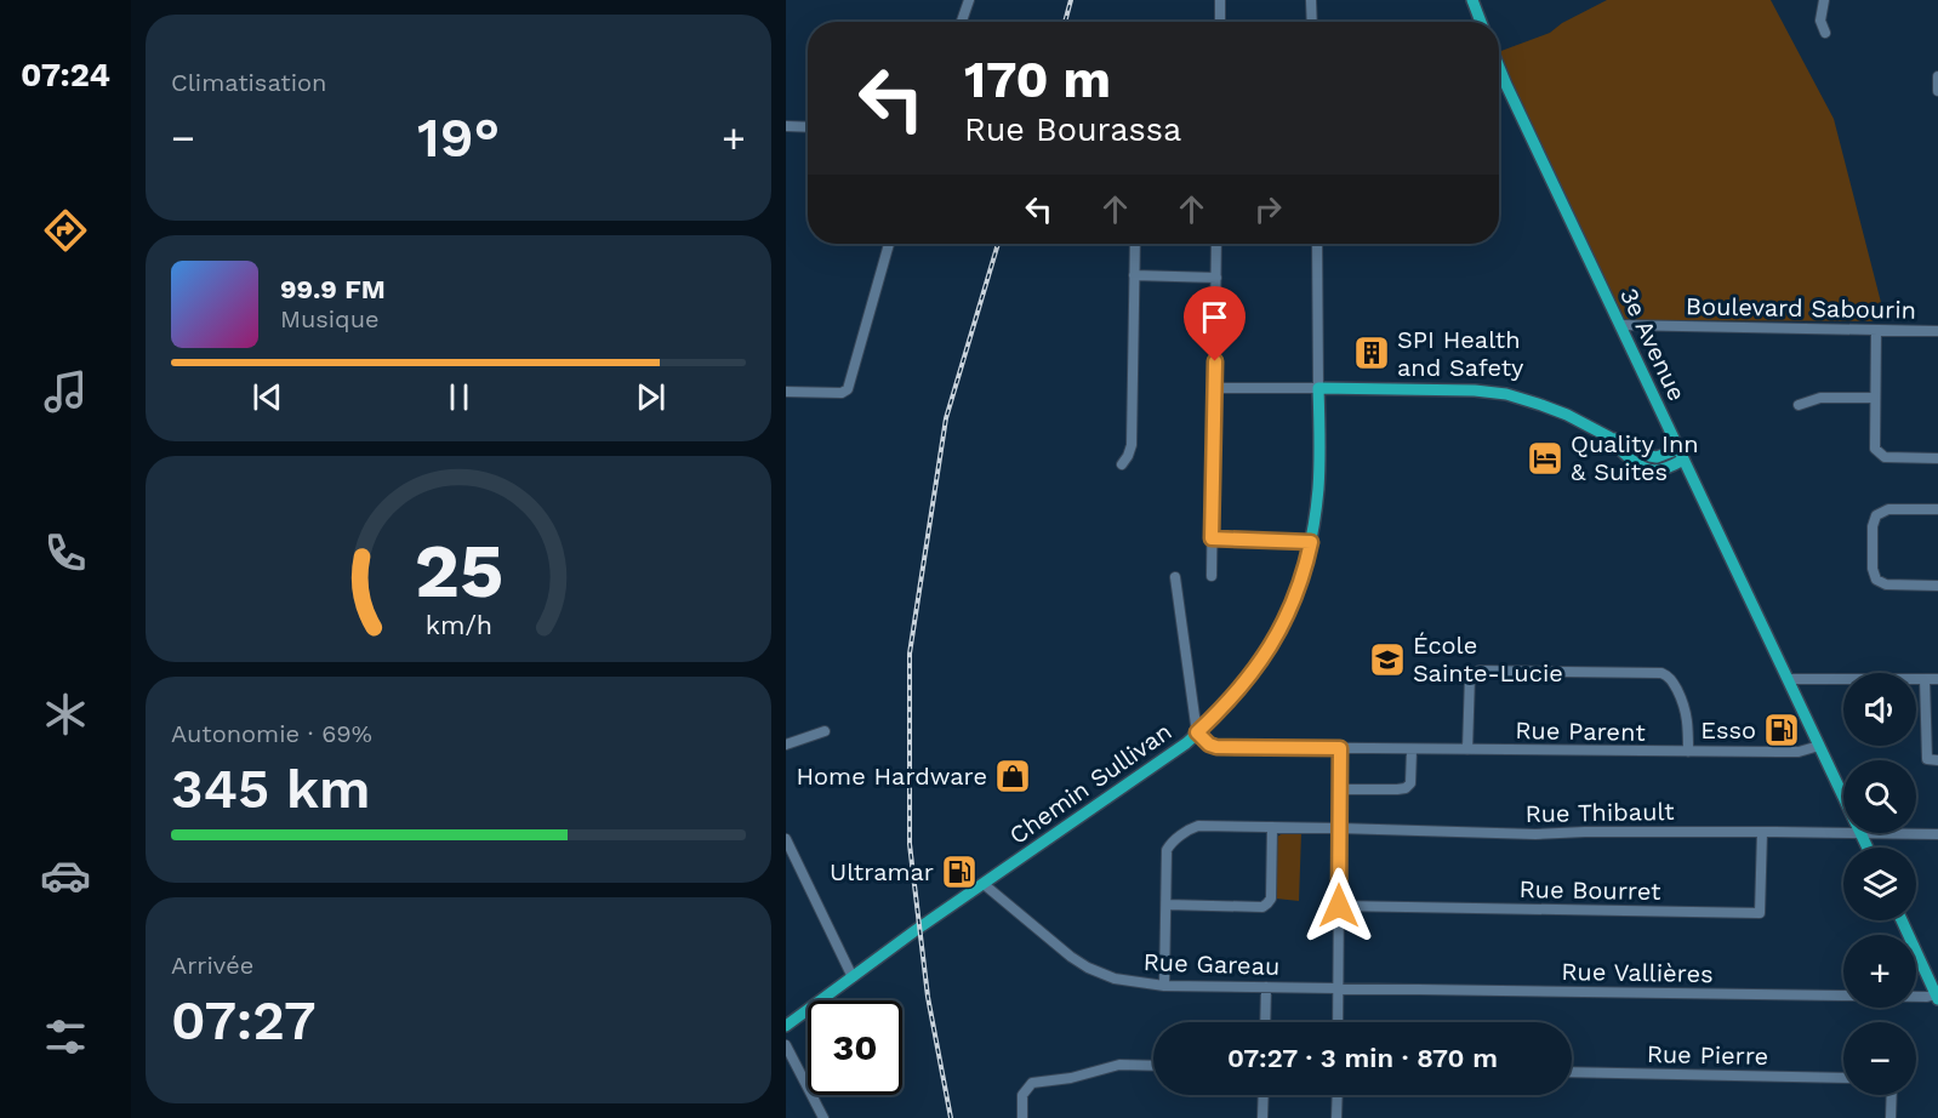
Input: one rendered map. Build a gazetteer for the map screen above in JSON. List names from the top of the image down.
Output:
{
  "streets": {
    "main road": ["3e Avenue", "Chemin Sullivan"],
    "street": [
      "Boulevard Sabourin",
      "Rue Parent",
      "Rue Thibault",
      "Rue Bourret",
      "Rue Gareau",
      "Rue Vallières",
      "Rue Pierre"
    ]
  },
  "crossings": [
    ["Boulevard Sabourin", "3e Avenue"],
    ["3e Avenue", "Rue Parent"],
    ["3e Avenue", "Rue Thibault"],
    ["Rue Parent", "Chemin Sullivan"],
    ["Chemin Sullivan", "Rue Gareau"],
    ["Rue Thibault", "Rue Bourret"],
    ["Rue Gareau", "Rue Vallières"]
  ],
  "places": {
    "building": ["SPI Health and Safety"],
    "hotel": ["Quality Inn & Suites"],
    "school or university": ["École Sainte-Lucie"],
    "fuel station": ["Esso", "Ultramar"],
    "shop": ["Home Hardware"]
  },
  "page": {
    "tabs": "07:24",
    "tile": [
      "Climatisation",
      ["Autonomie · 69%", "345 km"],
      ["Arrivée", "07:27"]
    ],
    "turn": ["170 m", "Rue Bourassa"],
    "heat": ["−", "19°", "+"],
    "song": ["99.9 FM", "Musique"],
    "map_buttons": ["+", "−"],
    "limit": "30",
    "trip": "07:27 · 3 min · 870 m",
    "gauge": ["25", "km/h"]
  }
}
